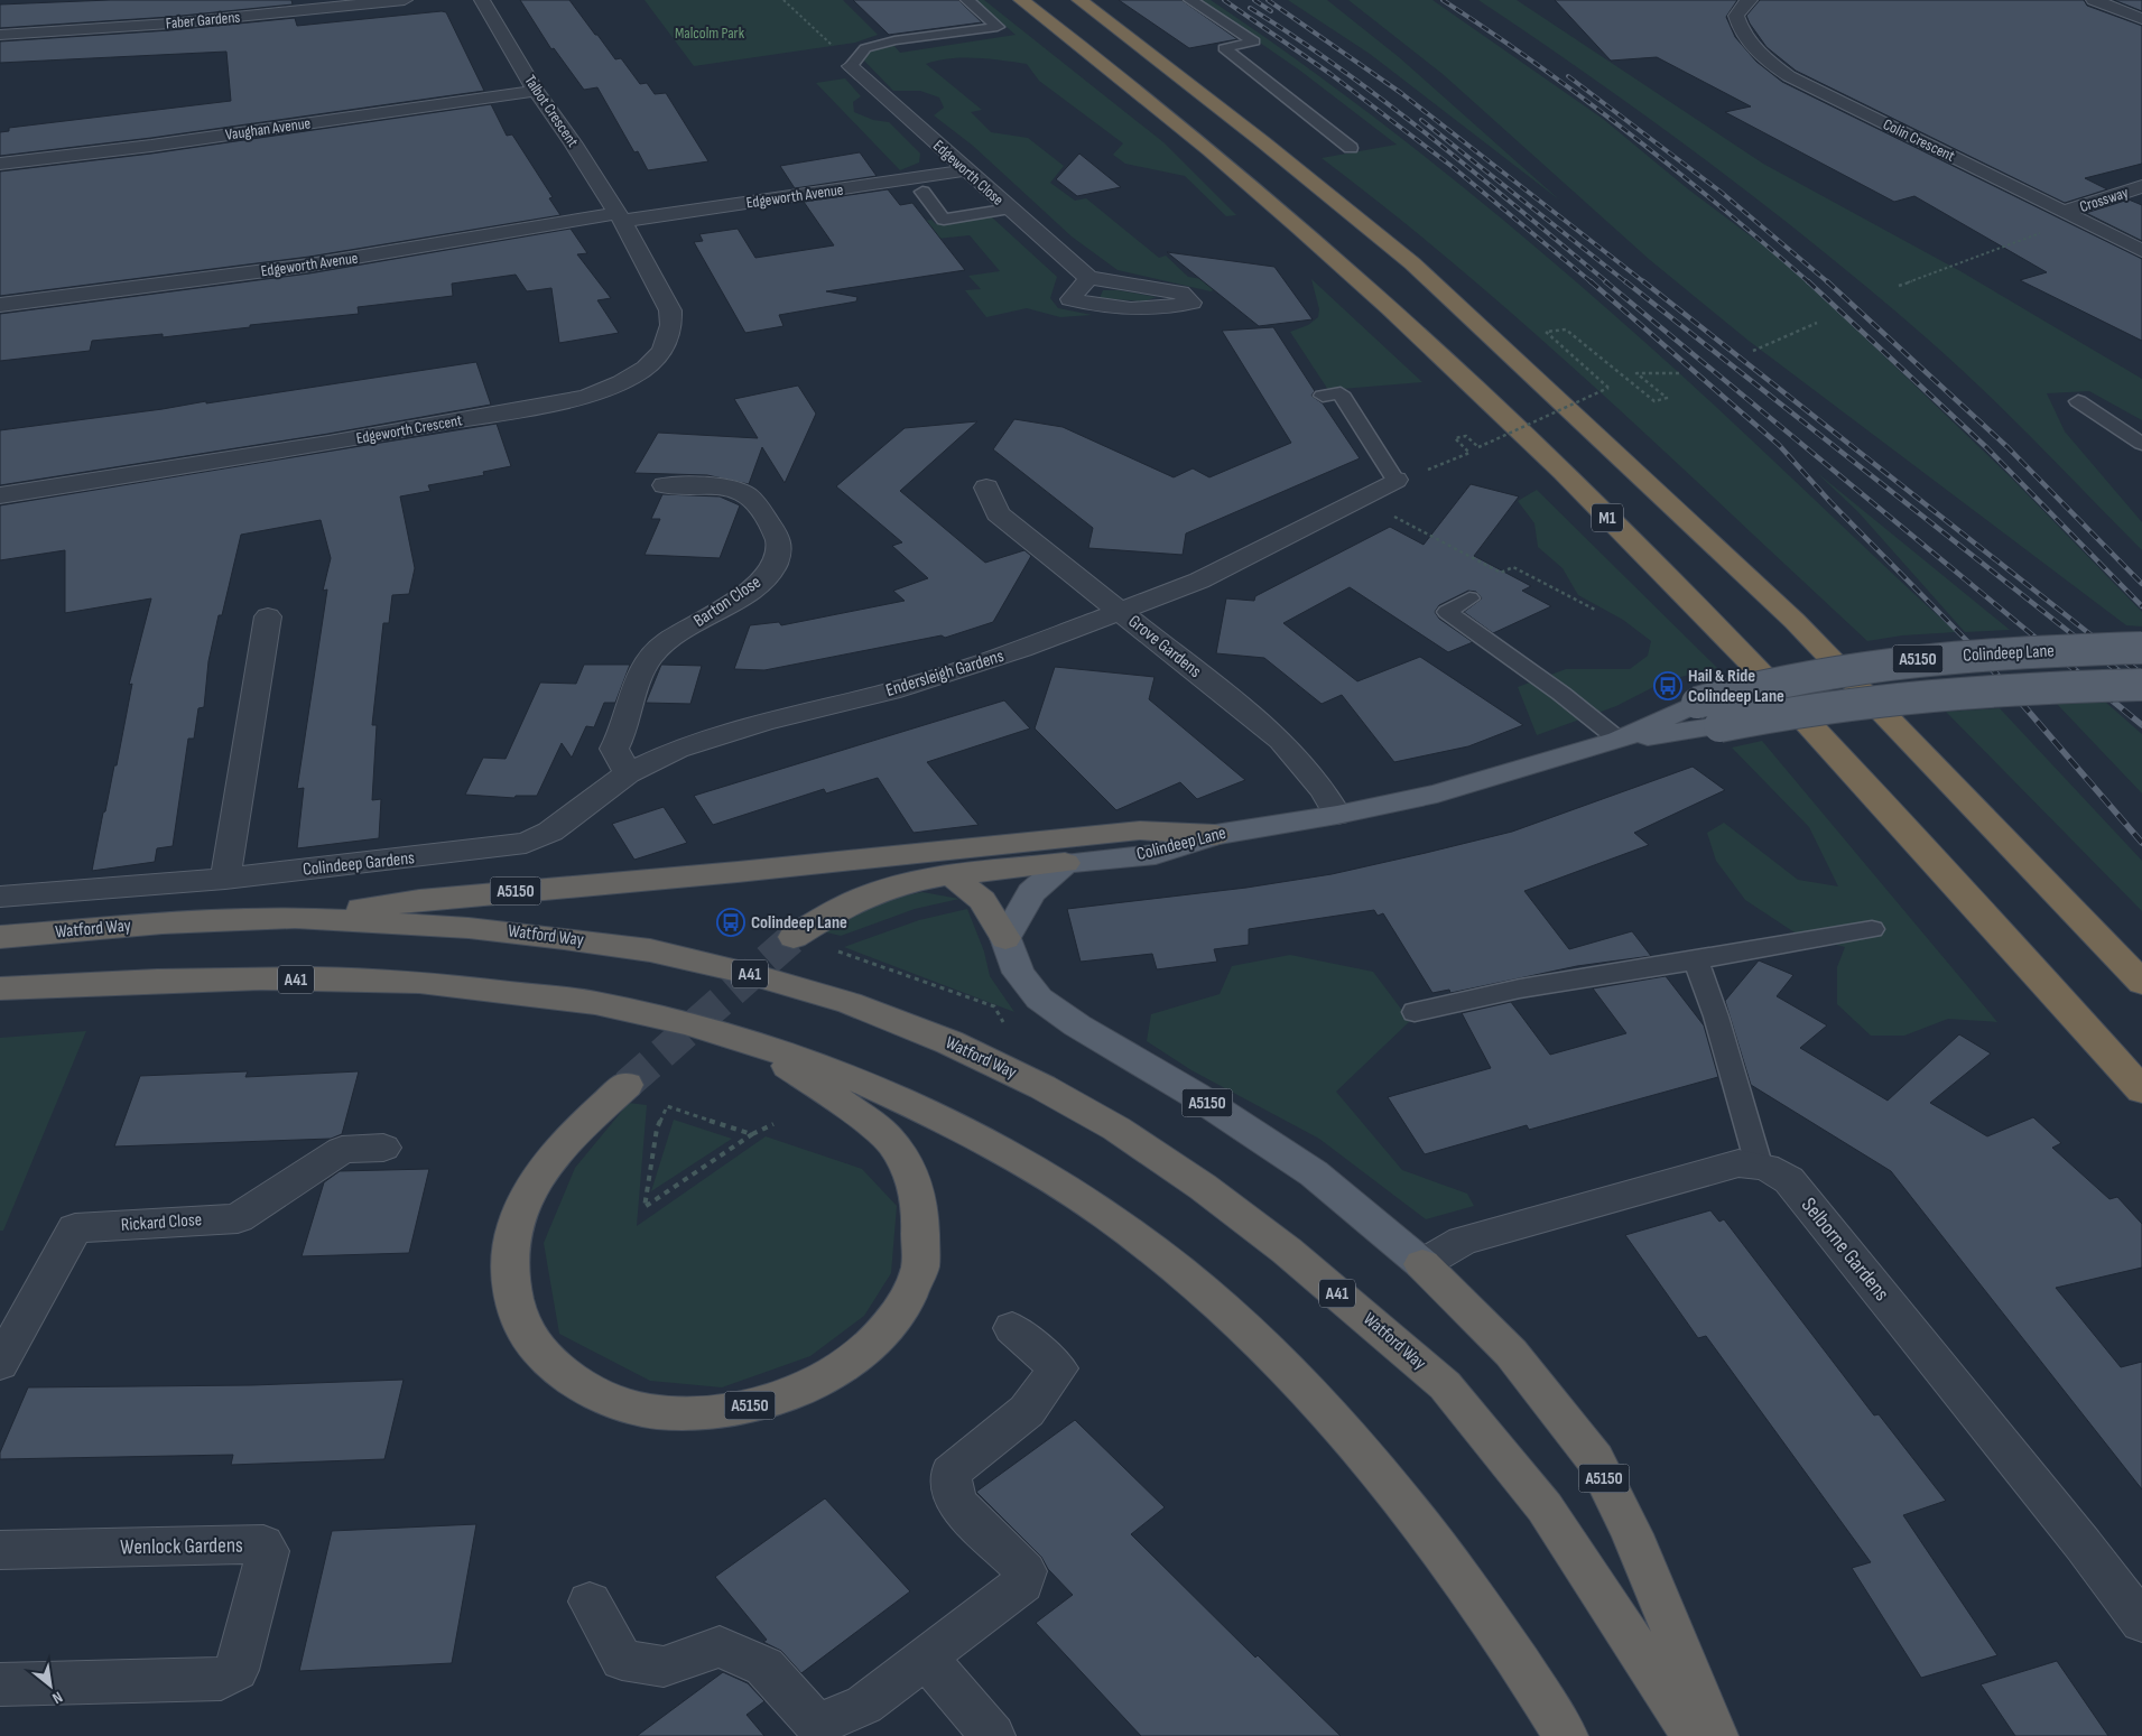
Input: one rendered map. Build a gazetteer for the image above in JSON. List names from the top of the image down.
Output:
{
  "streets": {
    "highway": [
      "M1",
      "A5150",
      "Watford Way",
      "A41"
    ],
    "main road": ["Colindeep Lane"],
    "street": [
      "Faber Gardens",
      "Talbot Crescent",
      "Vaughan Avenue",
      "Colin Crescent",
      "Edgeworth Close",
      "Edgeworth Avenue",
      "Crossway",
      "Edgeworth Crescent",
      "Barton Close",
      "Grove Gardens",
      "Endersleigh Gardens",
      "Colindeep Gardens",
      "Rickard Close",
      "Selborne Gardens",
      "Wenlock Gardens"
    ]
  },
  "crossings": [
    ["Talbot Crescent", "Vaughan Avenue"],
    ["Talbot Crescent", "Edgeworth Avenue"],
    ["Talbot Crescent", "Edgeworth Crescent"],
    ["Colin Crescent", "Crossway"],
    ["Edgeworth Close", "Edgeworth Avenue"],
    ["Edgeworth Avenue", "Edgeworth Crescent"],
    ["Barton Close", "Endersleigh Gardens"],
    ["Grove Gardens", "Colindeep Lane"],
    ["Grove Gardens", "Endersleigh Gardens"],
    ["Colindeep Lane", "A5150"],
    ["A5150", "Watford Way"],
    ["A5150", "A41"],
    ["A5150", "Selborne Gardens"],
    ["Endersleigh Gardens", "Colindeep Gardens"]
  ],
  "parks": ["Malcolm Park"],
  "places": {
    "bus stop": ["Hail & Ride Colindeep Lane", "Colindeep Lane"]
  },
  "north": "bottom right"
}
